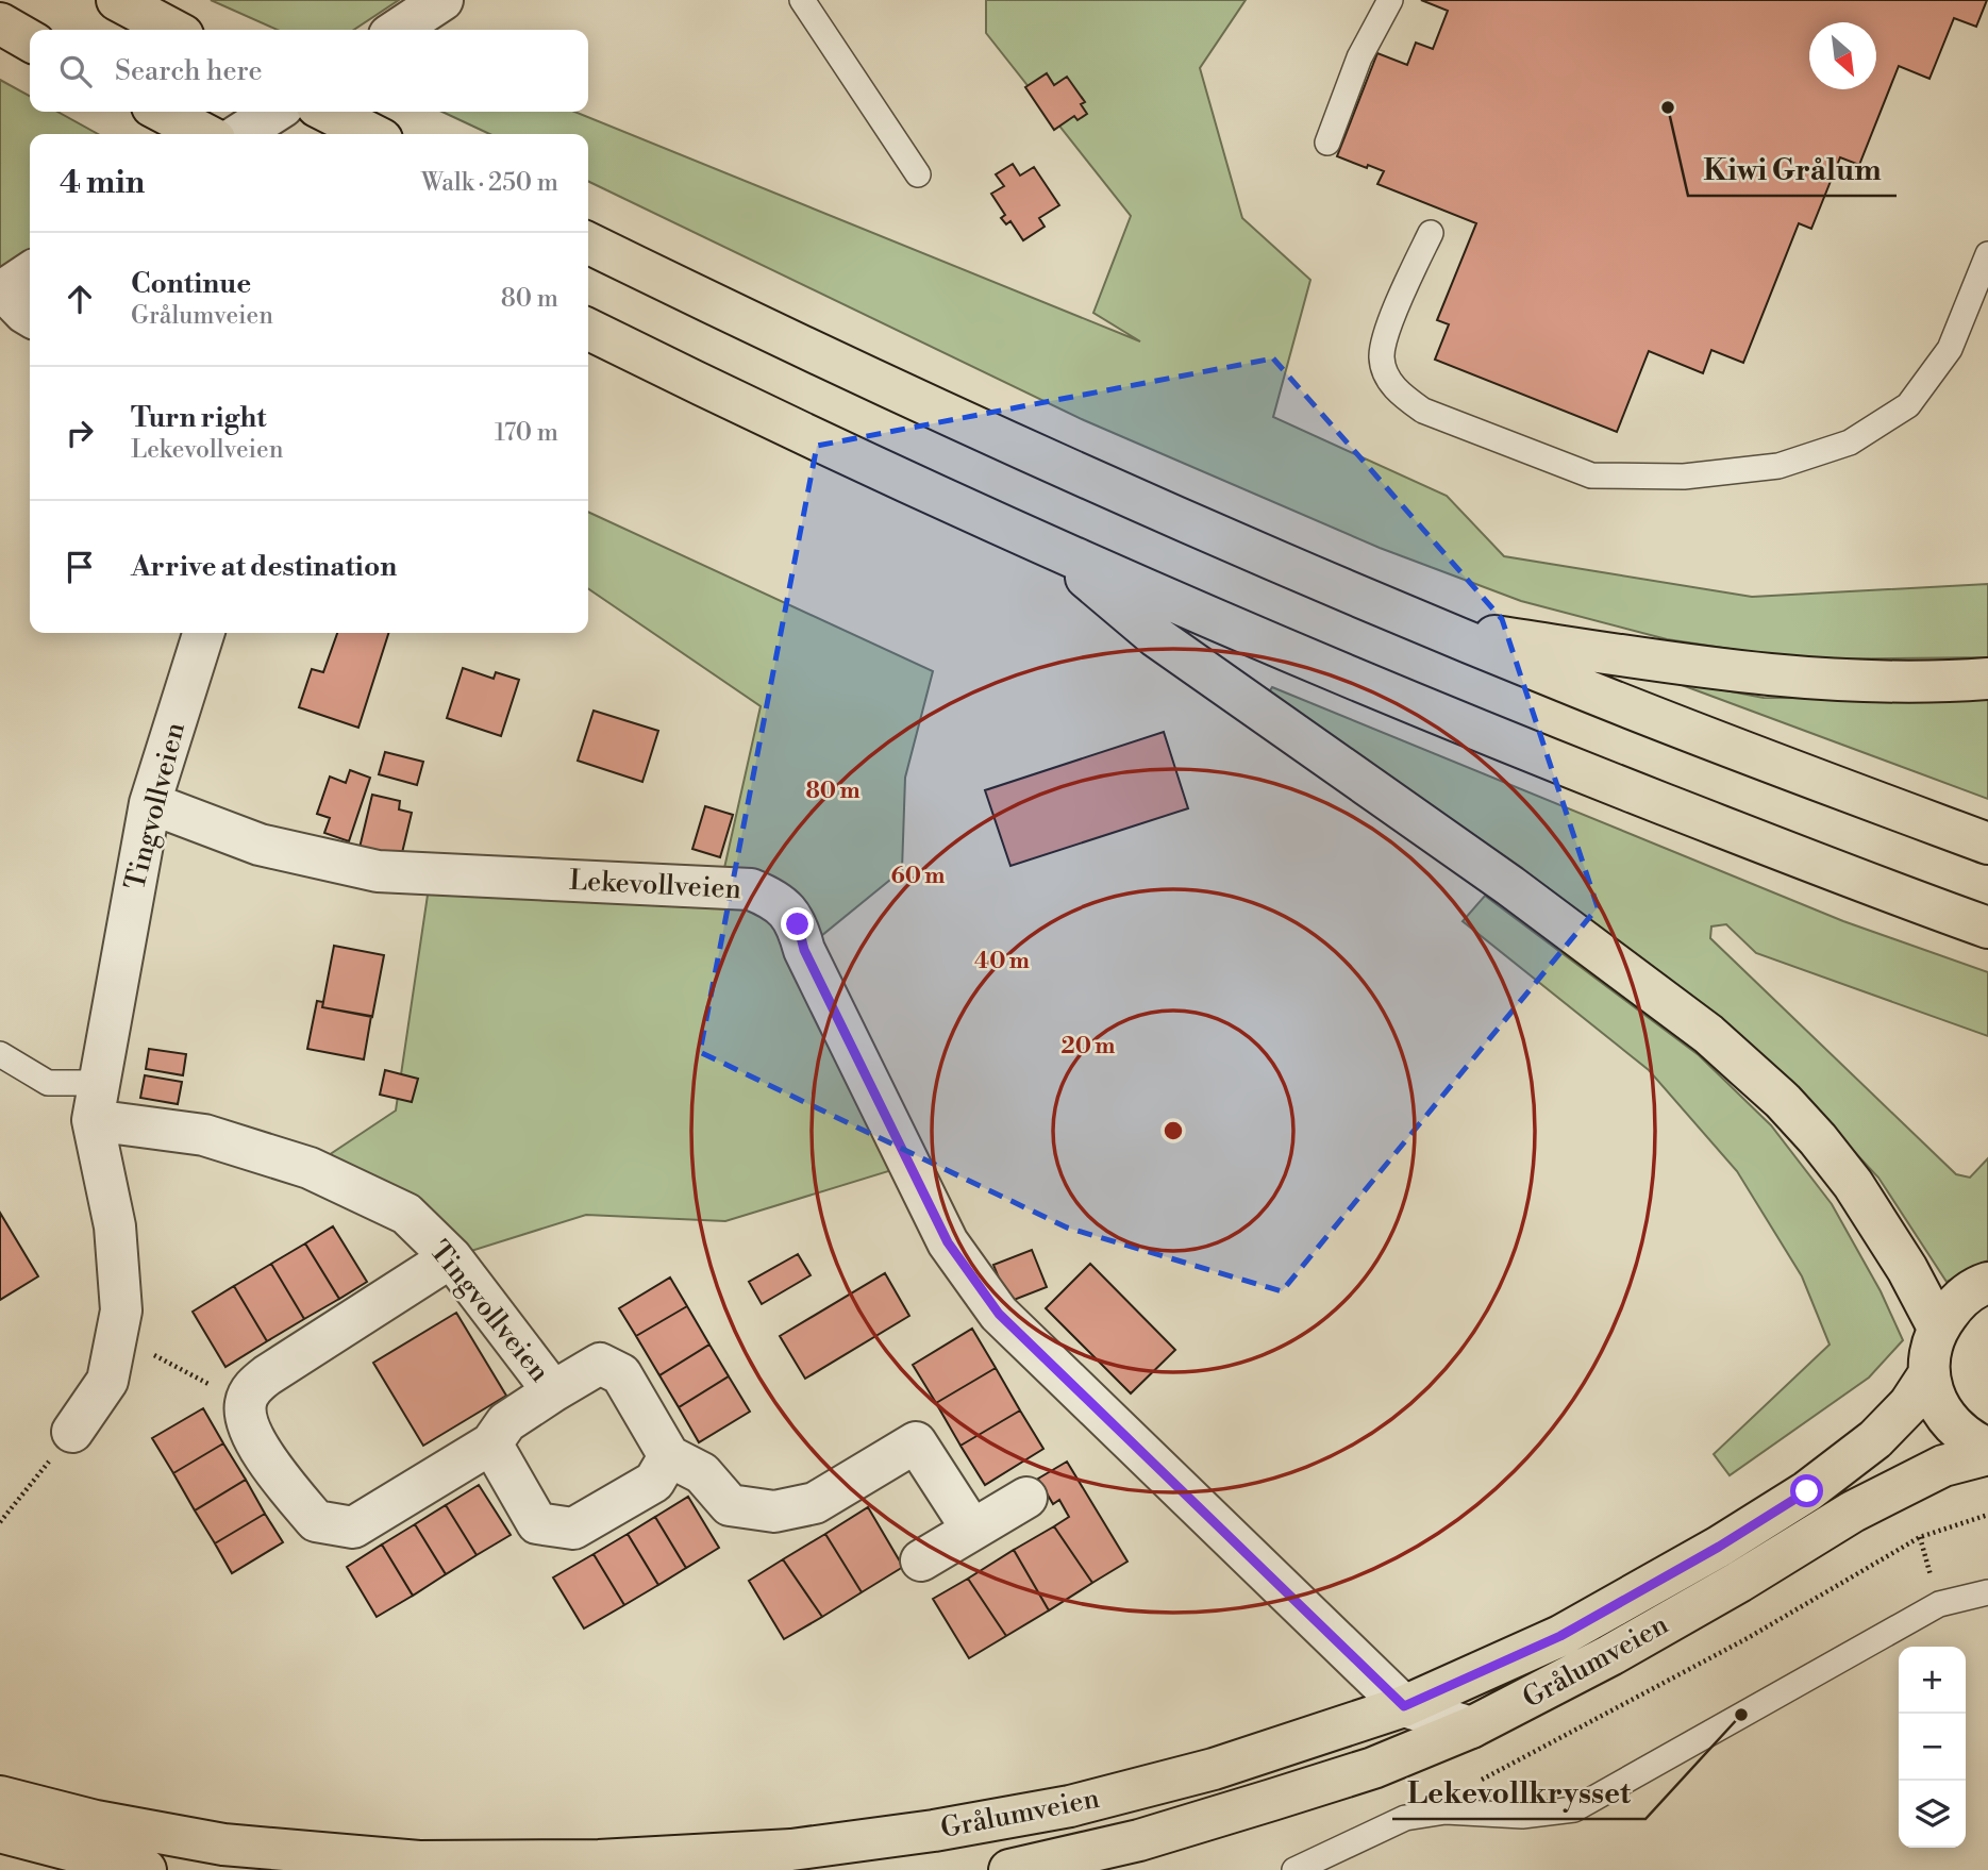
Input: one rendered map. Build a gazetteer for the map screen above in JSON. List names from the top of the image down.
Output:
{
  "streets": {
    "main road": ["Grålumveien"],
    "street": ["Tingvollveien", "Lekevollveien"]
  },
  "crossings": [
    ["Tingvollveien", "Lekevollveien"],
    ["Lekevollveien", "Grålumveien"]
  ],
  "places": ["Kiwi Grålum", "Lekevollkrysset"],
  "north": "bottom right",
  "page": {
    "search": "Search here",
    "heading": ["4 min", "Walk · 250 m"],
    "list": [
      ["Continue", "Grålumveien", "80 m"],
      ["Turn right", "Lekevollveien", "170 m"],
      "Arrive at destination"
    ],
    "map_buttons": ["+", "−"]
  },
  "rings": [
    "80 m",
    "60 m",
    "40 m",
    "20 m"
  ]
}
